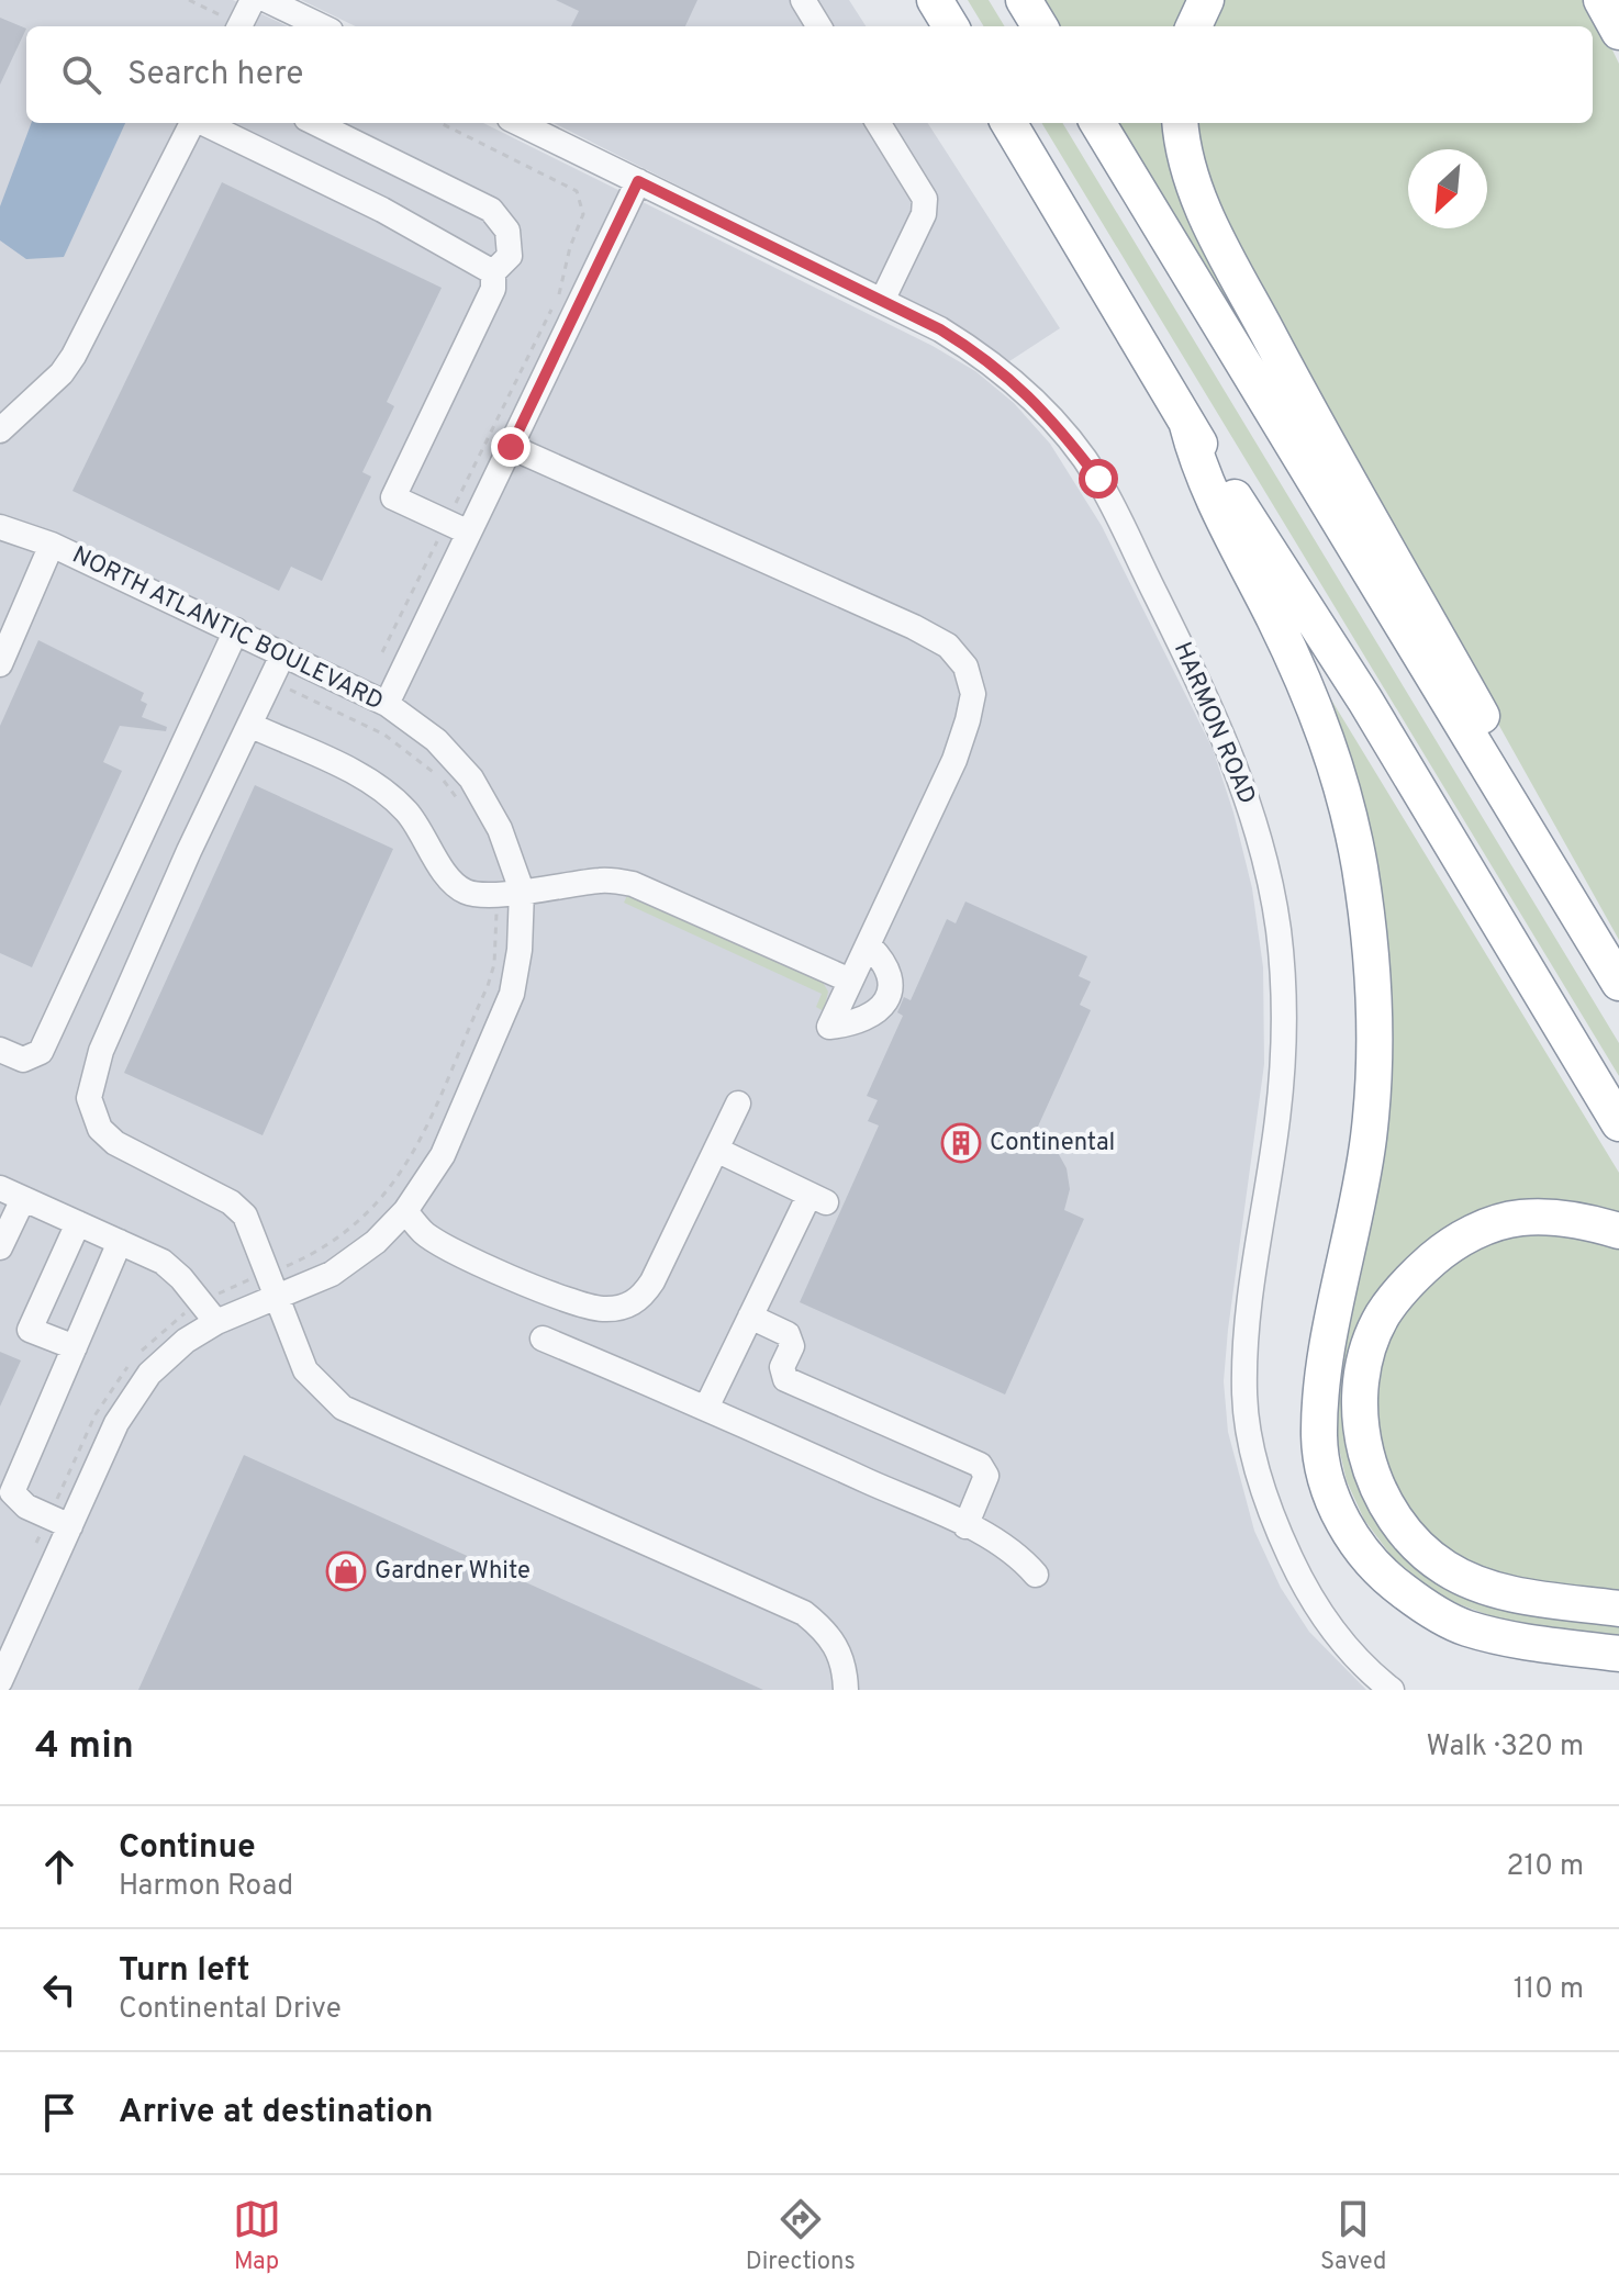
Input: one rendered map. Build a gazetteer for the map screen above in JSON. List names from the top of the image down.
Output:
{
  "streets": {
    "street": ["NORTH ATLANTIC BOULEVARD", "HARMON ROAD"]
  },
  "places": {
    "building": ["Continental"],
    "shop": ["Gardner White"]
  },
  "north": "bottom left",
  "page": {
    "search": "Search here",
    "heading": ["4 min", "Walk · 320 m"],
    "list": [
      ["Continue", "Harmon Road", "210 m"],
      ["Turn left", "Continental Drive", "110 m"],
      "Arrive at destination"
    ],
    "nav": ["Map", "Directions", "Saved"]
  }
}
